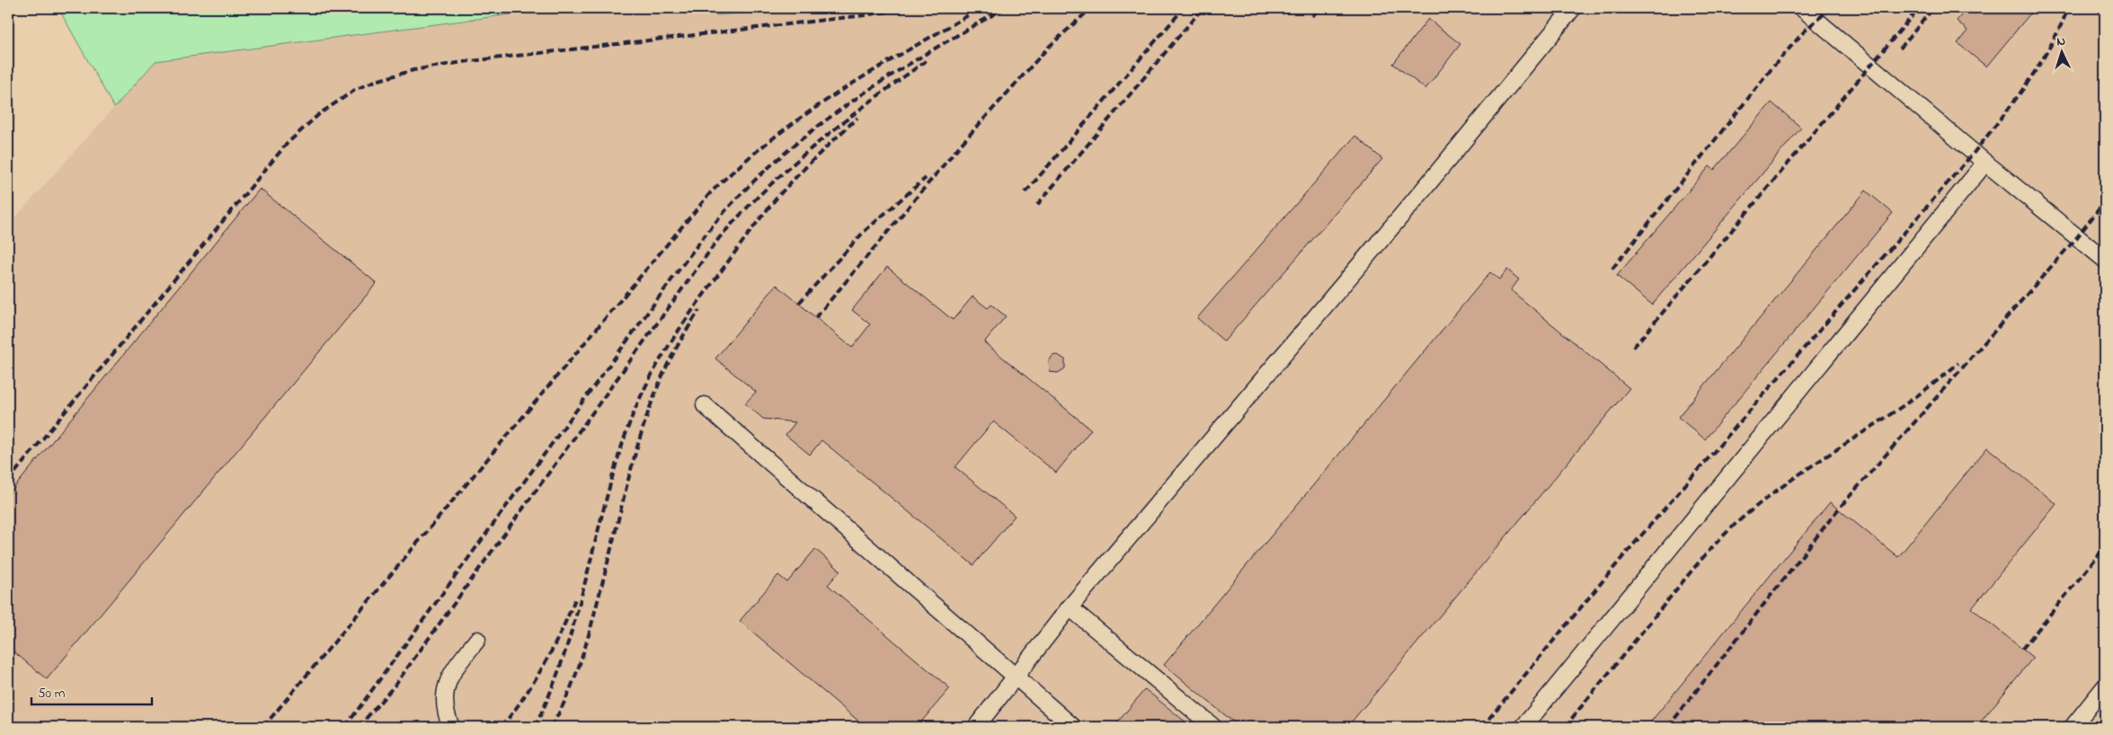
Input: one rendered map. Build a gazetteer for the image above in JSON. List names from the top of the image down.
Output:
{
  "scale_bar": "50 m",
  "north": "top"
}
